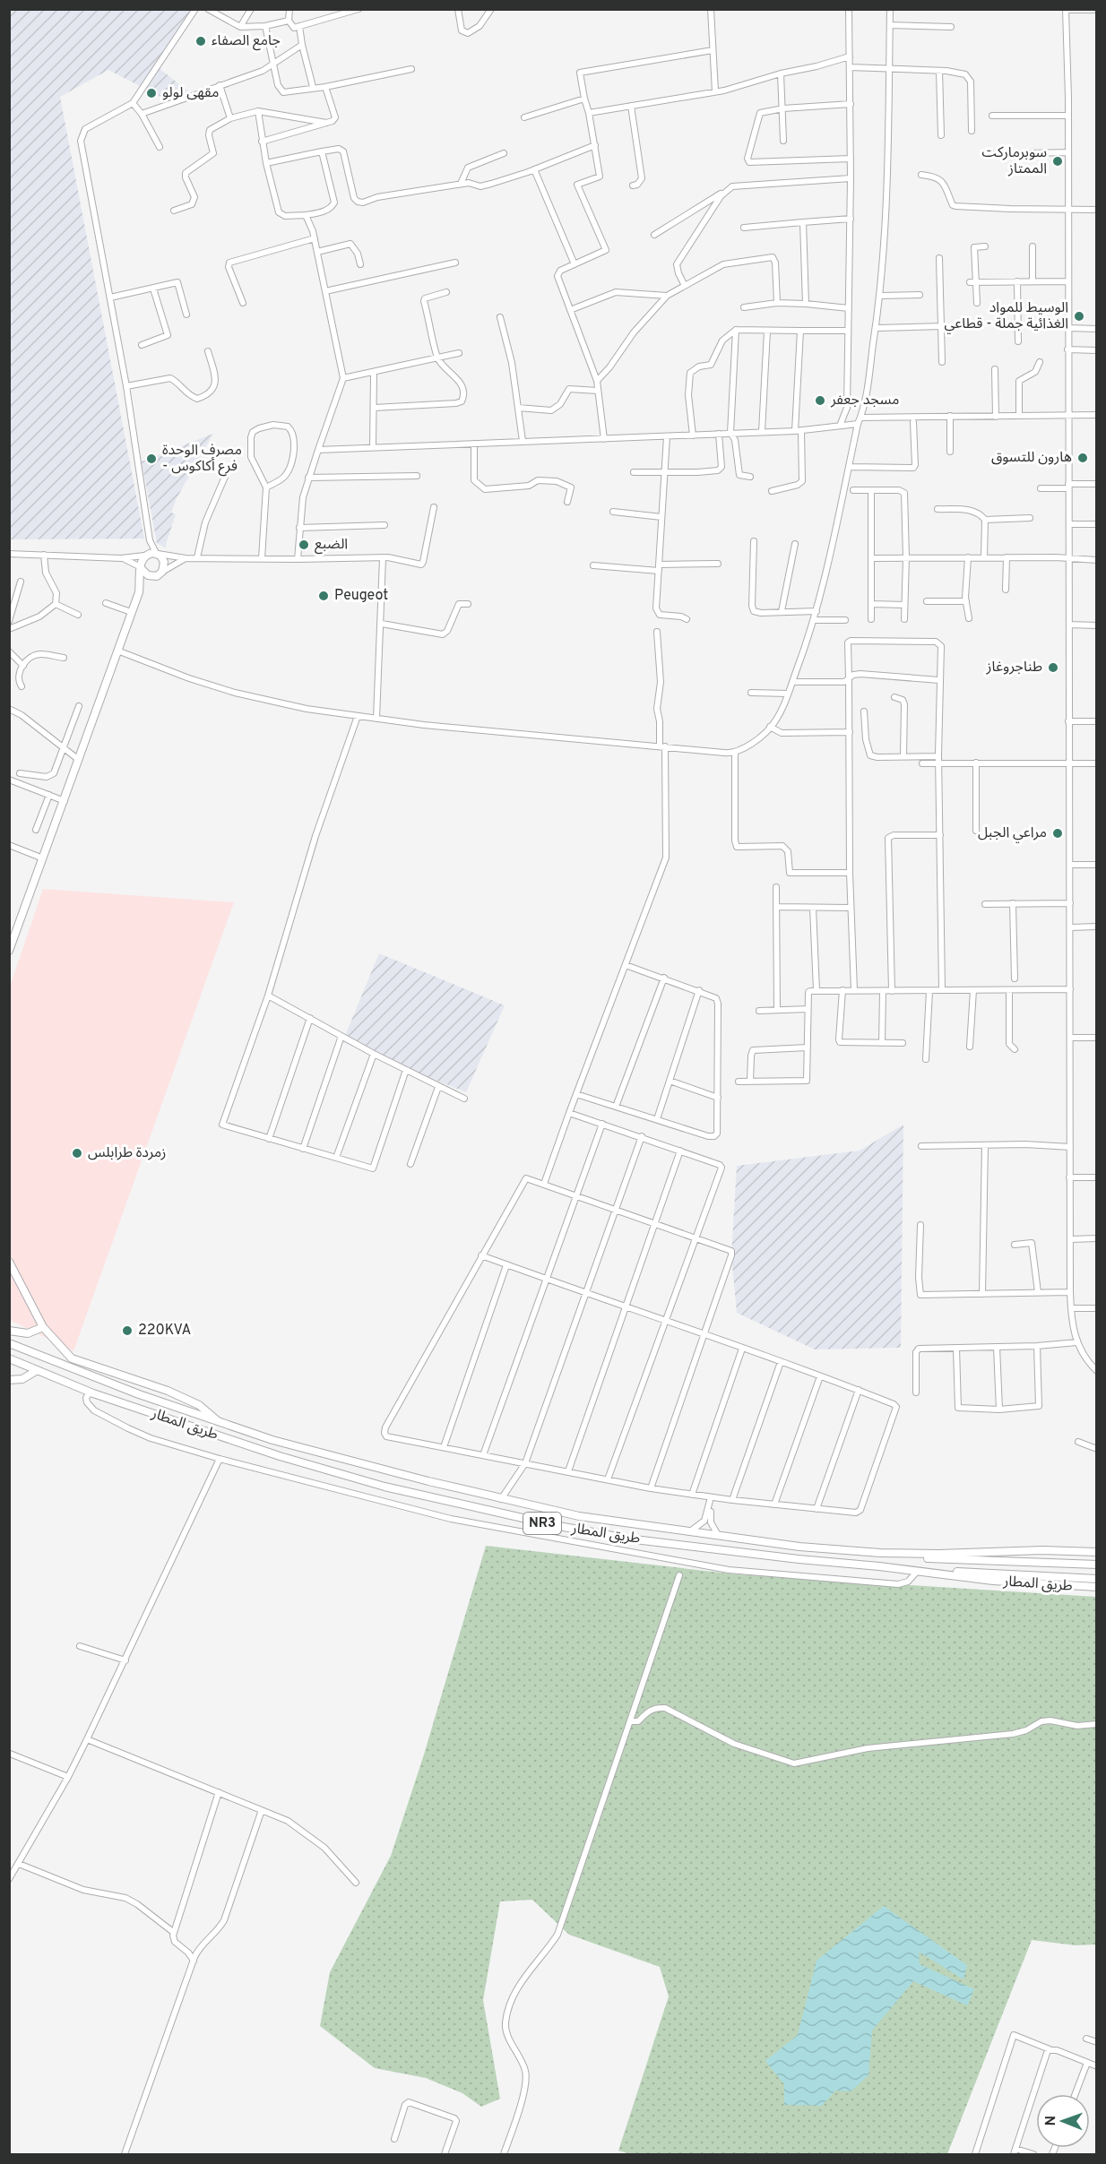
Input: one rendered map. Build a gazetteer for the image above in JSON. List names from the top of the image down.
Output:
{
  "streets": {
    "highway": ["طريق المطار", "NR3"]
  },
  "places": [
    "جامع الصفاء",
    "مقهى لولو",
    "سوبرماركت الممتاز",
    "الوسيط للمواد الغذائية جملة - قطاعي",
    "مسجد جعفر",
    "هارون للتسوق",
    "مصرف الوحدة - فرع أكاكوس",
    "الضبع",
    "Peugeot",
    "طناجروغاز",
    "مراعي الجبل",
    "زمردة طرابلس",
    "220KVA"
  ],
  "north": "left"
}
